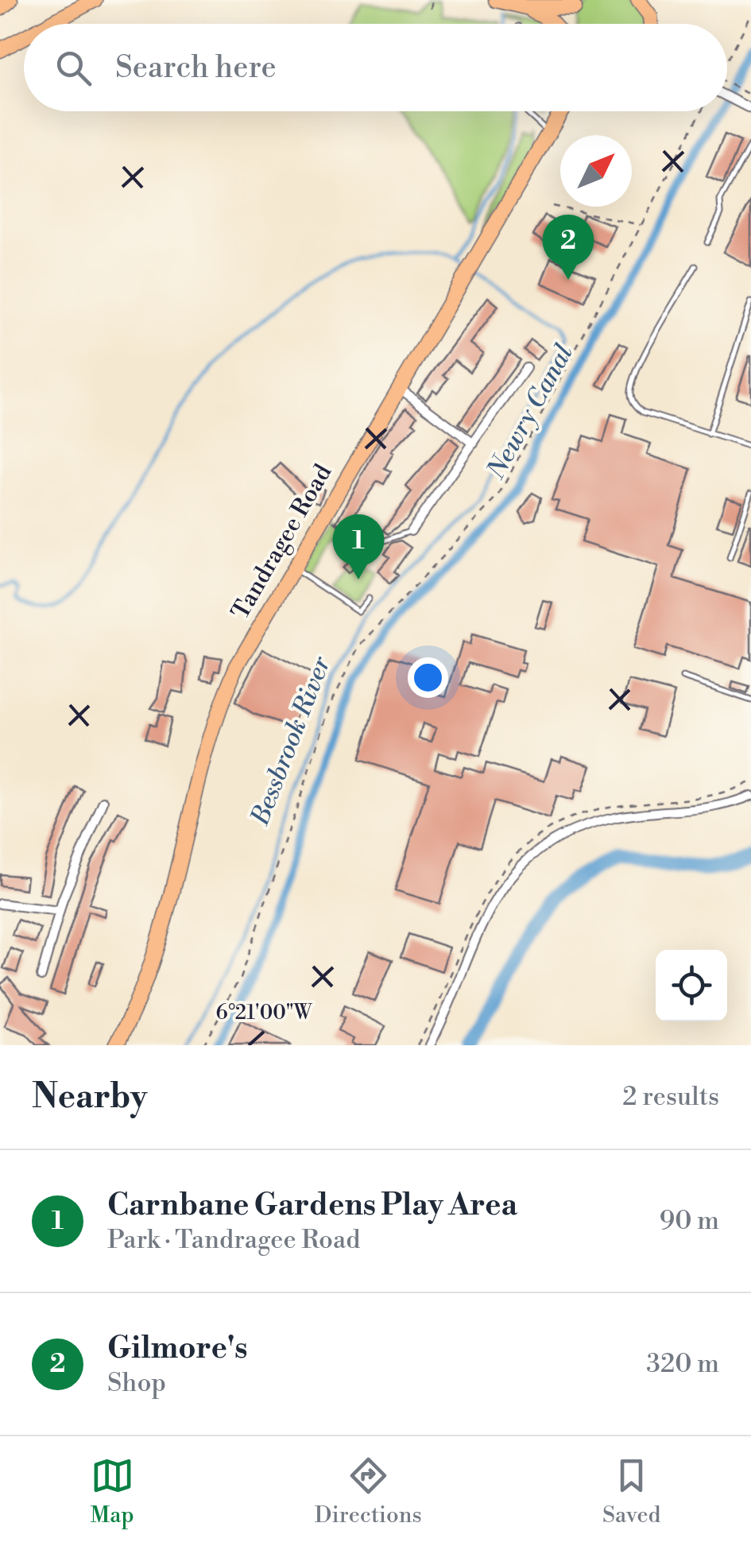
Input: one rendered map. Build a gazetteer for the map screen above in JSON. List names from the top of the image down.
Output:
{
  "streets": {
    "highway": ["Tandragee Road"]
  },
  "water": ["Newry Canal", "Bessbrook River"],
  "north": "top right",
  "page": {
    "search": "Search here",
    "pins": ["2", "1"],
    "heading": ["Nearby", "2 results"],
    "list": [
      {
        "mark": "1",
        "name": "Carnbane Gardens Play Area",
        "note": "Park · Tandragee Road",
        "value": "90 m"
      },
      {
        "mark": "2",
        "name": "Gilmore's",
        "note": "Shop",
        "value": "320 m"
      }
    ],
    "nav": ["Map", "Directions", "Saved"]
  },
  "coordinates": ["6°21'00\"W"]
}
